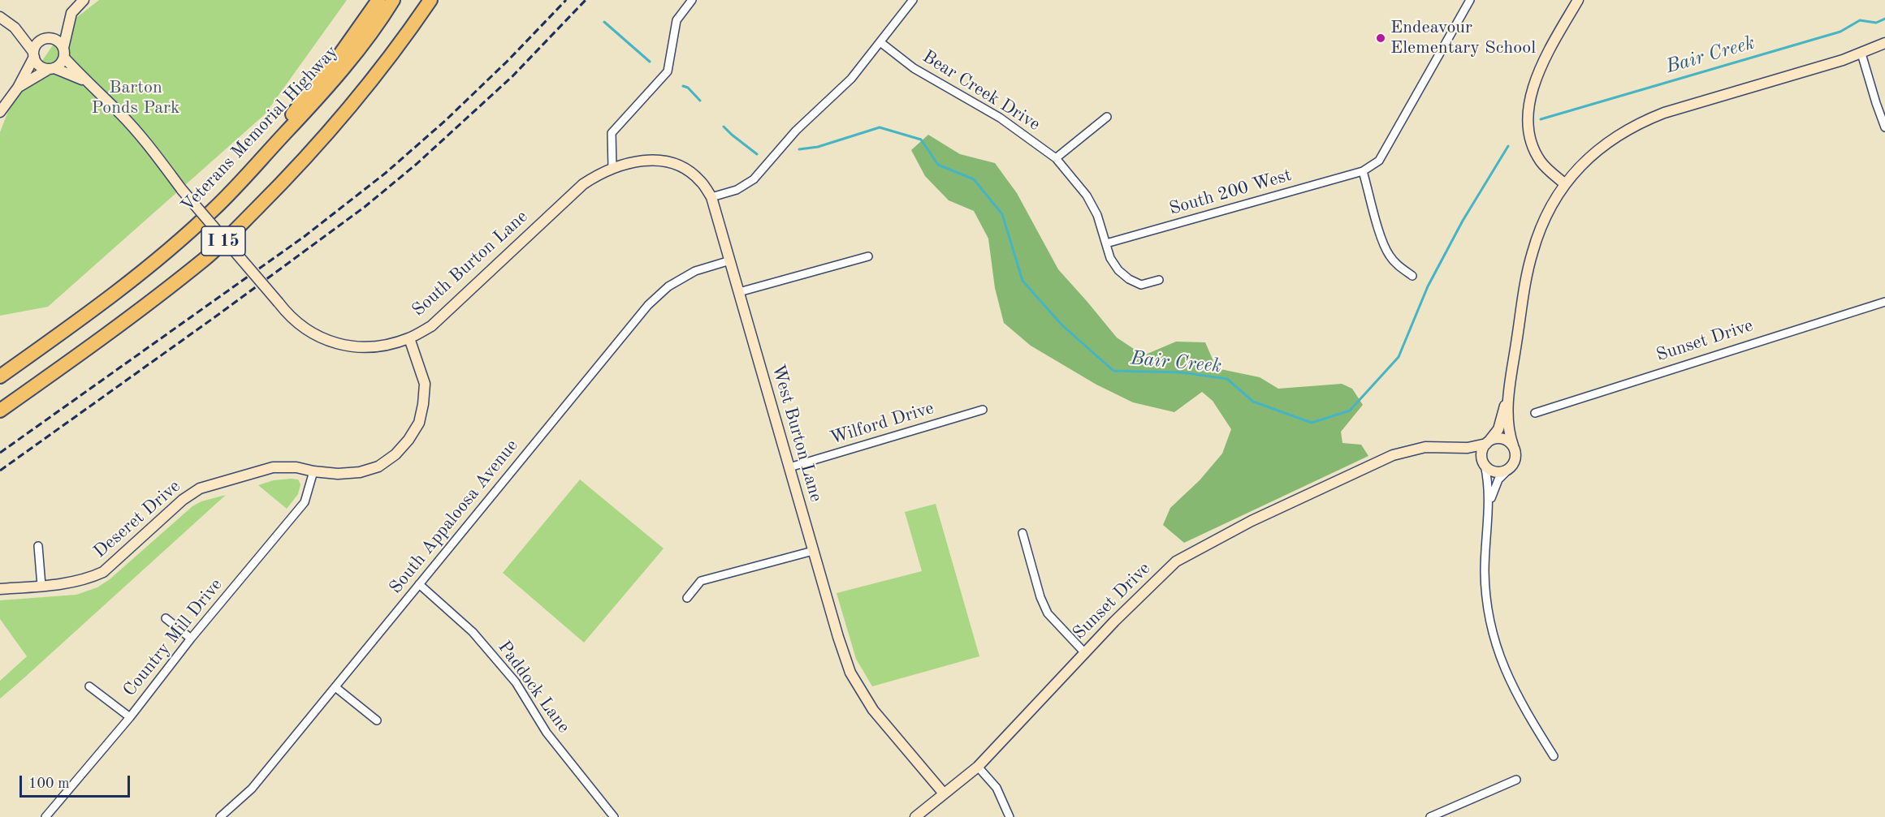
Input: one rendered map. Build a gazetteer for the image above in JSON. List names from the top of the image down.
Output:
{
  "streets": {
    "highway": ["Veterans Memorial Highway", "I 15"],
    "street": [
      "Bear Creek Drive",
      "South 200 West",
      "South Burton Lane",
      "Sunset Drive",
      "Wilford Drive",
      "West Burton Lane",
      "South Appaloosa Avenue",
      "Deseret Drive",
      "Country Mill Drive",
      "Paddock Lane"
    ]
  },
  "crossings": [
    ["Bear Creek Drive", "South 200 West"],
    ["South Burton Lane", "West Burton Lane"],
    ["South Burton Lane", "Deseret Drive"],
    ["Sunset Drive", "West Burton Lane"],
    ["Wilford Drive", "West Burton Lane"],
    ["West Burton Lane", "South Appaloosa Avenue"],
    ["South Appaloosa Avenue", "Paddock Lane"],
    ["Deseret Drive", "Country Mill Drive"]
  ],
  "water": ["Bair Creek"],
  "parks": ["Barton Ponds Park"],
  "places": ["Endeavour Elementary School"],
  "scale_bar": "100 m"
}
